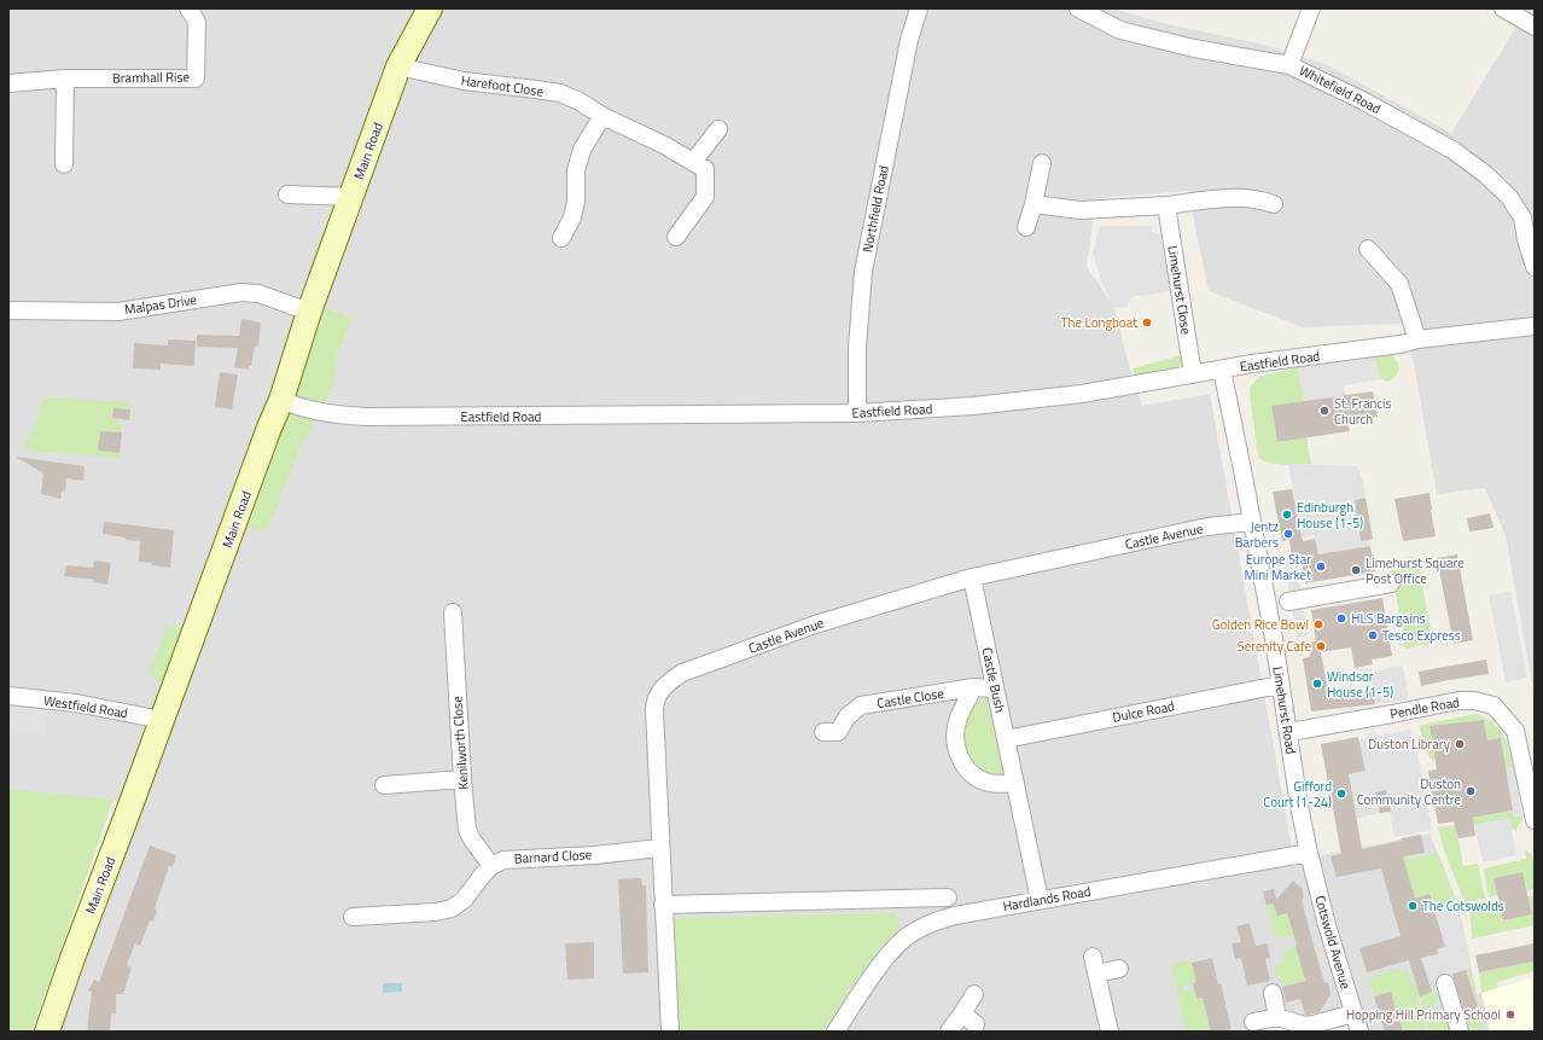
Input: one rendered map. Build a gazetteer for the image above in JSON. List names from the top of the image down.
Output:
{
  "streets": {
    "street": [
      "Bramhall Rise",
      "Harefoot Close",
      "Whitefield Road",
      "Main Road",
      "Northfield Road",
      "Limehurst Close",
      "Malpas Drive",
      "Eastfield Road",
      "Castle Avenue",
      "Castle Bush",
      "Castle Close",
      "Westfield Road",
      "Pendle Road",
      "Limehurst Road",
      "Dulce Road",
      "Kenilworth Close",
      "Barnard Close",
      "Hardlands Road",
      "Cotswold Avenue"
    ]
  },
  "crossings": [
    ["Harefoot Close", "Main Road"],
    ["Main Road", "Malpas Drive"],
    ["Main Road", "Eastfield Road"],
    ["Main Road", "Westfield Road"],
    ["Northfield Road", "Eastfield Road"],
    ["Limehurst Close", "Eastfield Road"],
    ["Eastfield Road", "Limehurst Road"],
    ["Castle Avenue", "Castle Bush"],
    ["Castle Avenue", "Limehurst Road"],
    ["Castle Avenue", "Barnard Close"],
    ["Castle Bush", "Castle Close"],
    ["Castle Bush", "Dulce Road"],
    ["Castle Bush", "Hardlands Road"],
    ["Pendle Road", "Limehurst Road"],
    ["Limehurst Road", "Dulce Road"],
    ["Limehurst Road", "Hardlands Road"],
    ["Limehurst Road", "Cotswold Avenue"],
    ["Kenilworth Close", "Barnard Close"],
    ["Hardlands Road", "Cotswold Avenue"]
  ],
  "places": [
    "The Longboat",
    "St. Francis Church",
    "Edinburgh House (1-5)",
    "Jentz Barbers",
    "Europe Star Mini Market",
    "Limehurst Square Post Office",
    "HLS Bargains",
    "Golden Rice Bowl",
    "Tesco Express",
    "Serenity Cafe",
    "Windsor House (1-5)",
    "Duston Library",
    "Duston Community Centre",
    "Gifford Court (1-24)",
    "The Cotswolds",
    "Hopping Hill Primary School"
  ]
}
